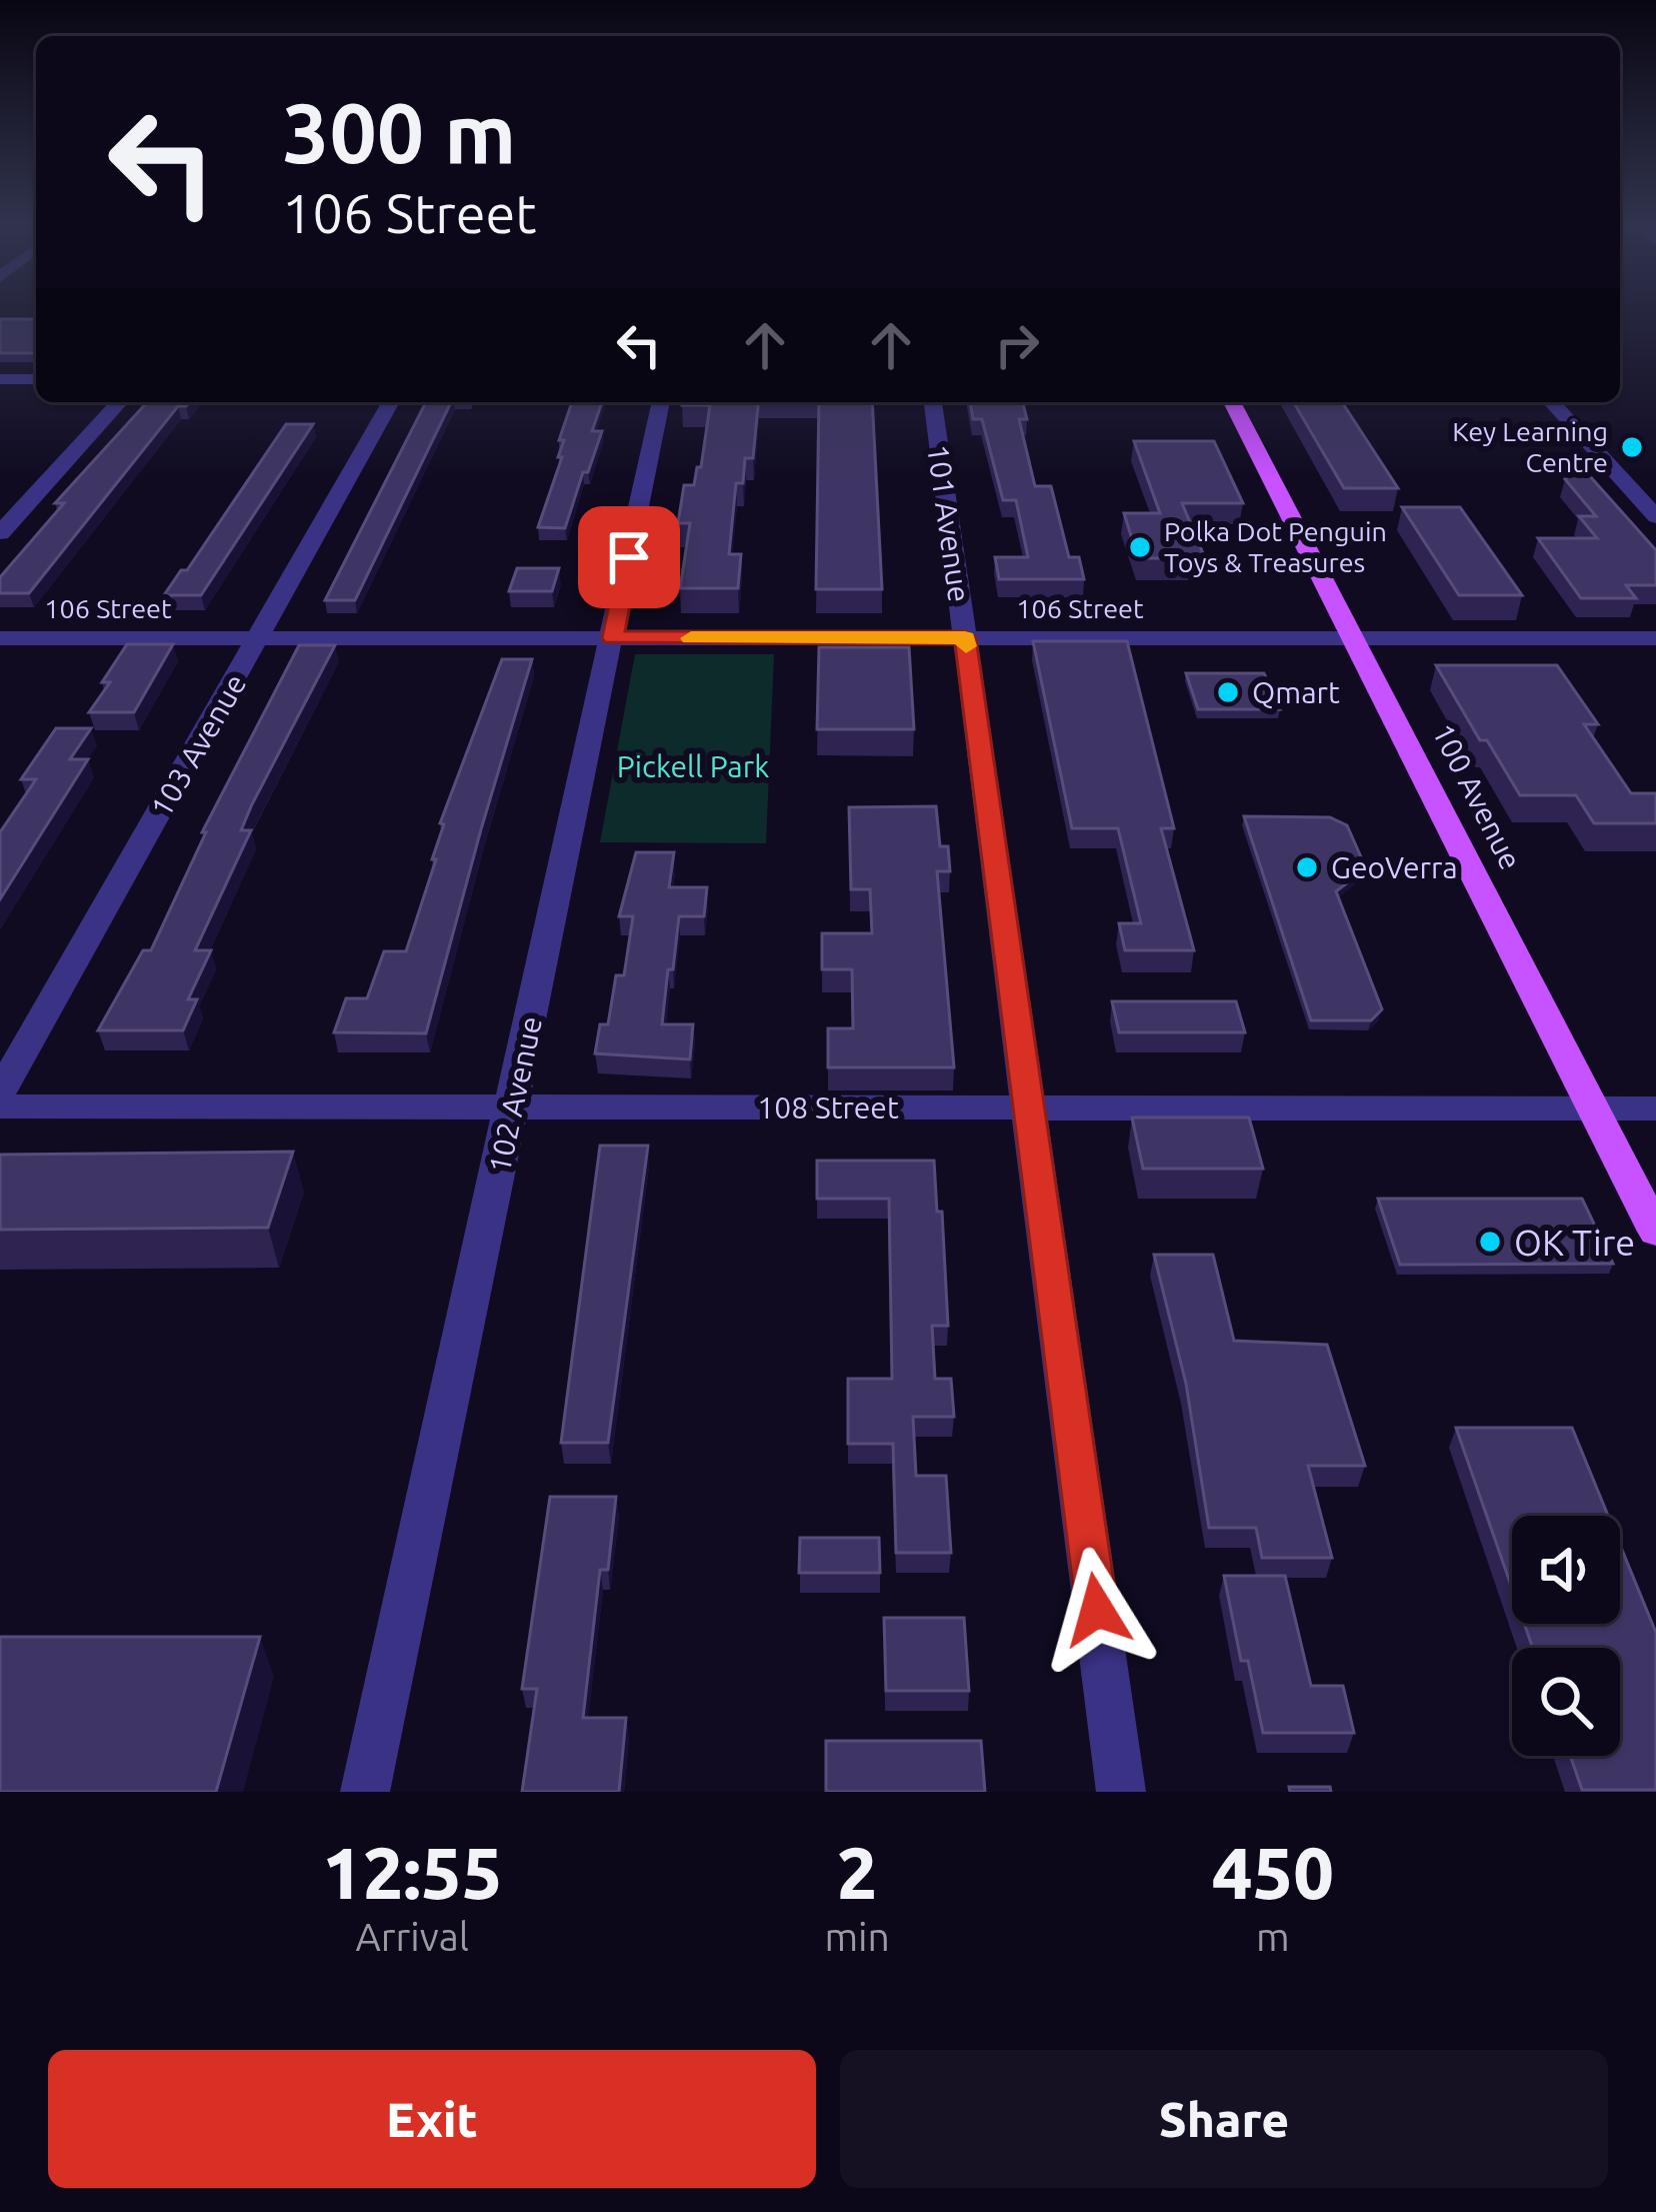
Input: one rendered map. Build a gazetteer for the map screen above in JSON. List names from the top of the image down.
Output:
{
  "streets": {
    "main road": ["100 Avenue"],
    "street": [
      "101 Avenue",
      "106 Street",
      "103 Avenue",
      "102 Avenue",
      "108 Street"
    ]
  },
  "crossings": [
    ["101 Avenue", "106 Street"],
    ["101 Avenue", "108 Street"],
    ["106 Street", "103 Avenue"],
    ["106 Street", "100 Avenue"],
    ["106 Street", "102 Avenue"],
    ["100 Avenue", "108 Street"],
    ["102 Avenue", "108 Street"]
  ],
  "parks": ["Pickell Park"],
  "places": [
    "Key Learning Centre",
    "Polka Dot Penguin Toys & Treasures",
    "Qmart",
    "GeoVerra",
    "OK Tire"
  ],
  "page": {
    "turn": ["300 m", "106 Street"],
    "eta": [
      "12:55",
      "Arrival",
      "2",
      "min",
      "450",
      "m"
    ],
    "buttons": ["Exit", "Share"]
  }
}
